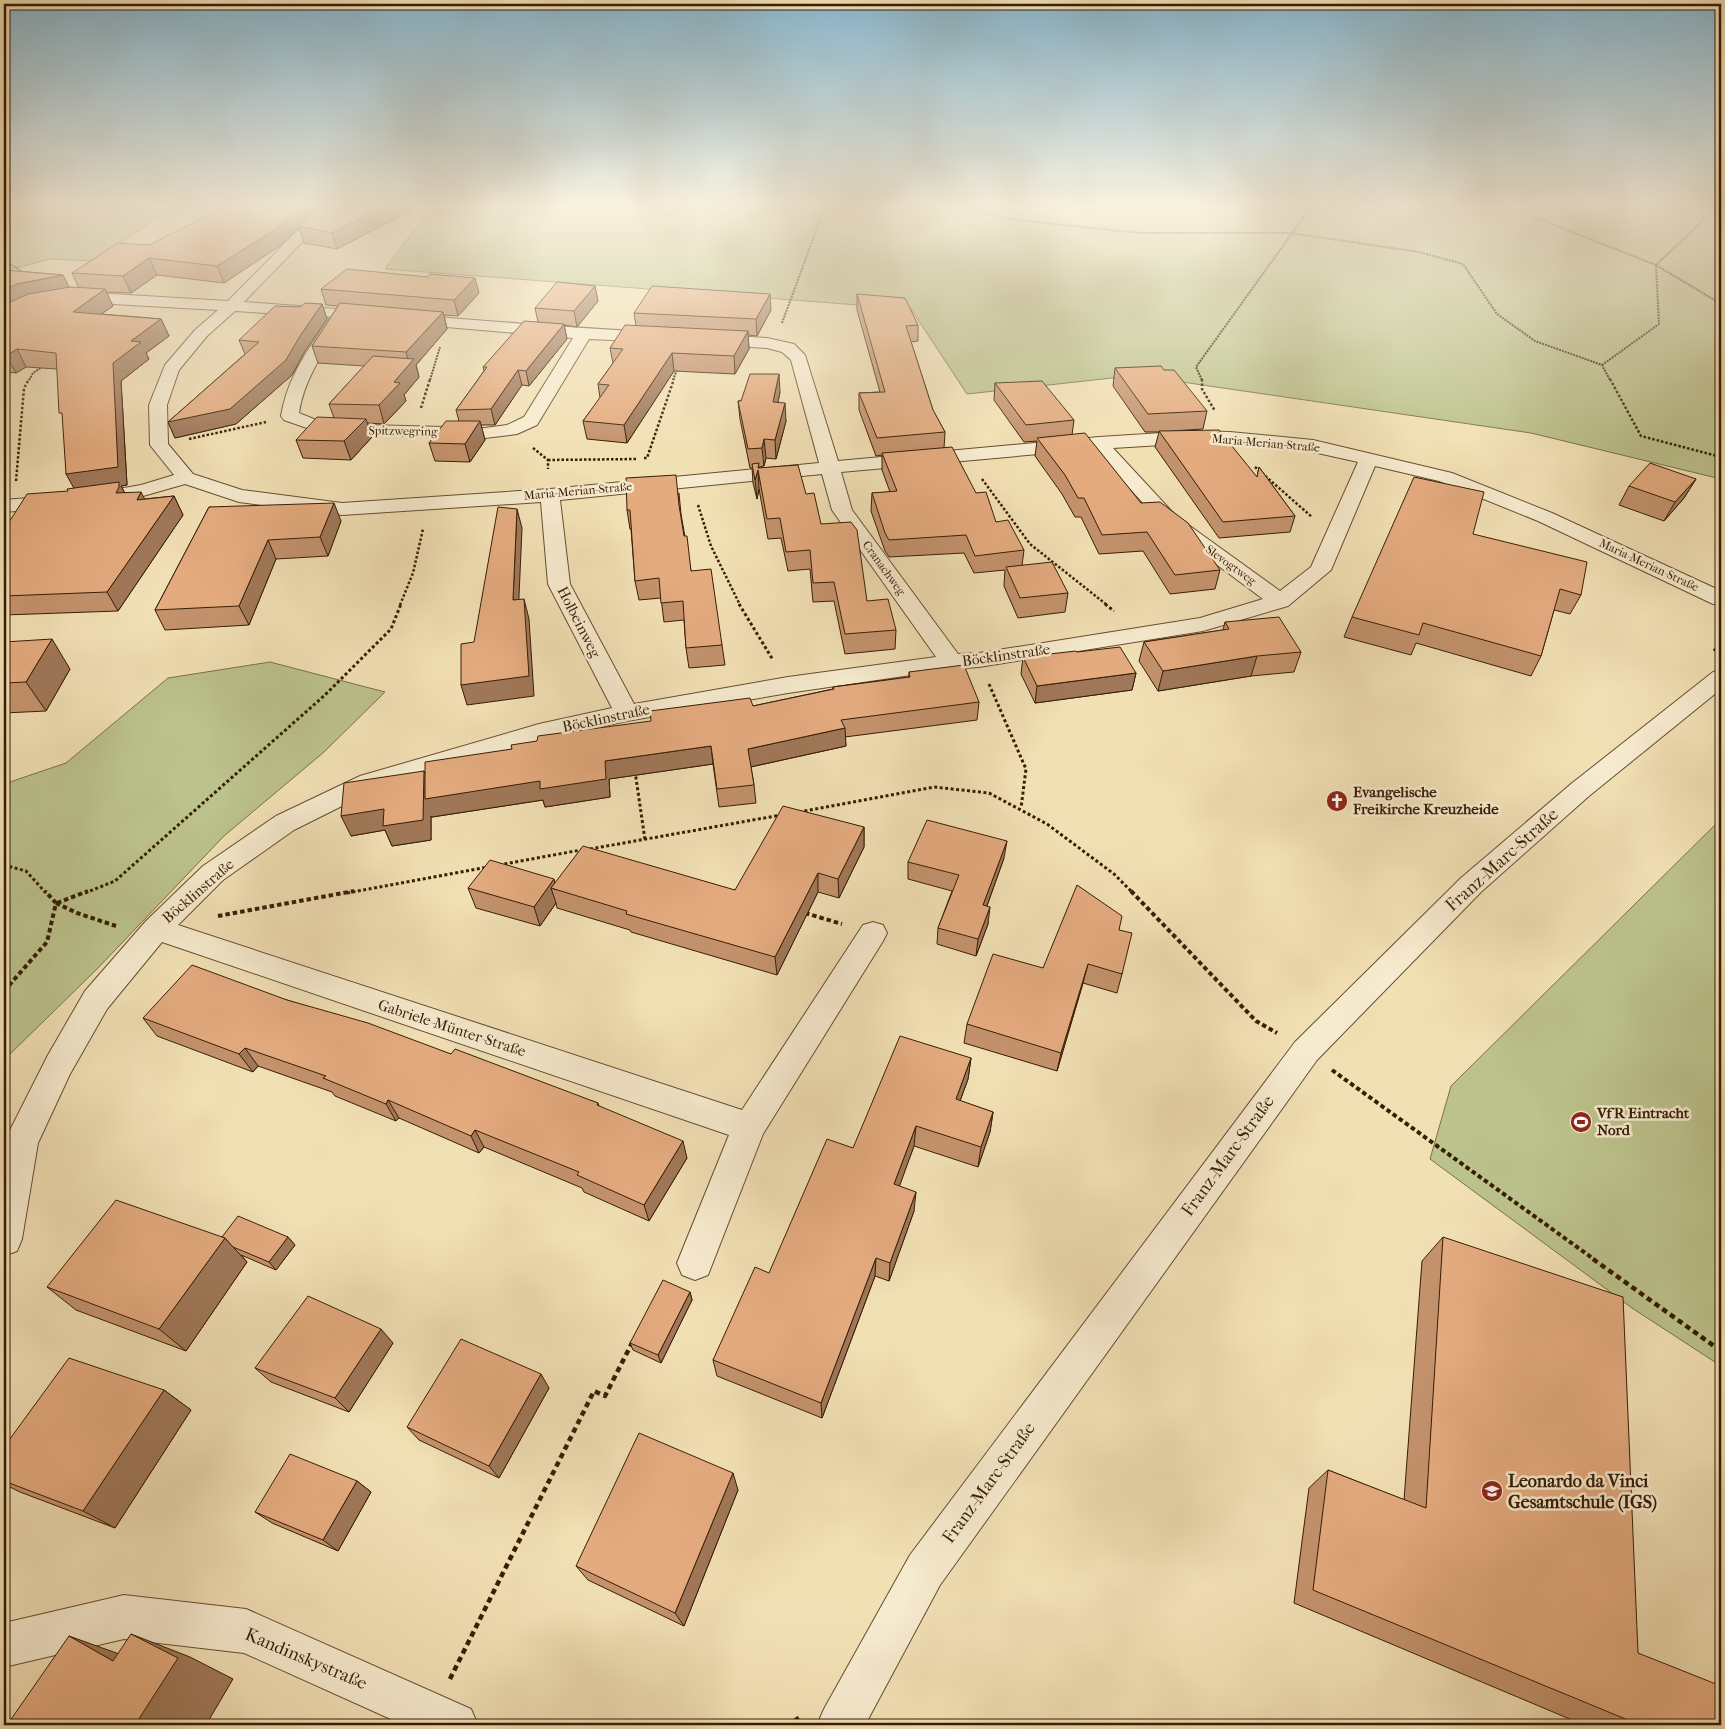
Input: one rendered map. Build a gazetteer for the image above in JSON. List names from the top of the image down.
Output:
{
  "streets": {
    "street": [
      "Spitzwegring",
      "Maria-Merian-Straße",
      "Slevogtweg",
      "Cranachweg",
      "Holbeinweg",
      "Böcklinstraße",
      "Franz-Marc-Straße",
      "Gabriele-Münter-Straße",
      "Kandinskystraße"
    ]
  },
  "crossings": [
    ["Maria-Merian-Straße", "Slevogtweg"],
    ["Maria-Merian-Straße", "Cranachweg"],
    ["Maria-Merian-Straße", "Holbeinweg"],
    ["Maria-Merian-Straße", "Böcklinstraße"],
    ["Slevogtweg", "Böcklinstraße"],
    ["Cranachweg", "Böcklinstraße"],
    ["Holbeinweg", "Böcklinstraße"],
    ["Böcklinstraße", "Gabriele-Münter-Straße"]
  ],
  "places": {
    "church": ["Evangelische Freikirche Kreuzheide"],
    "sports": ["VfR Eintracht Nord"],
    "school or university": ["Leonardo da Vinci Gesamtschule (IGS)"]
  }
}
